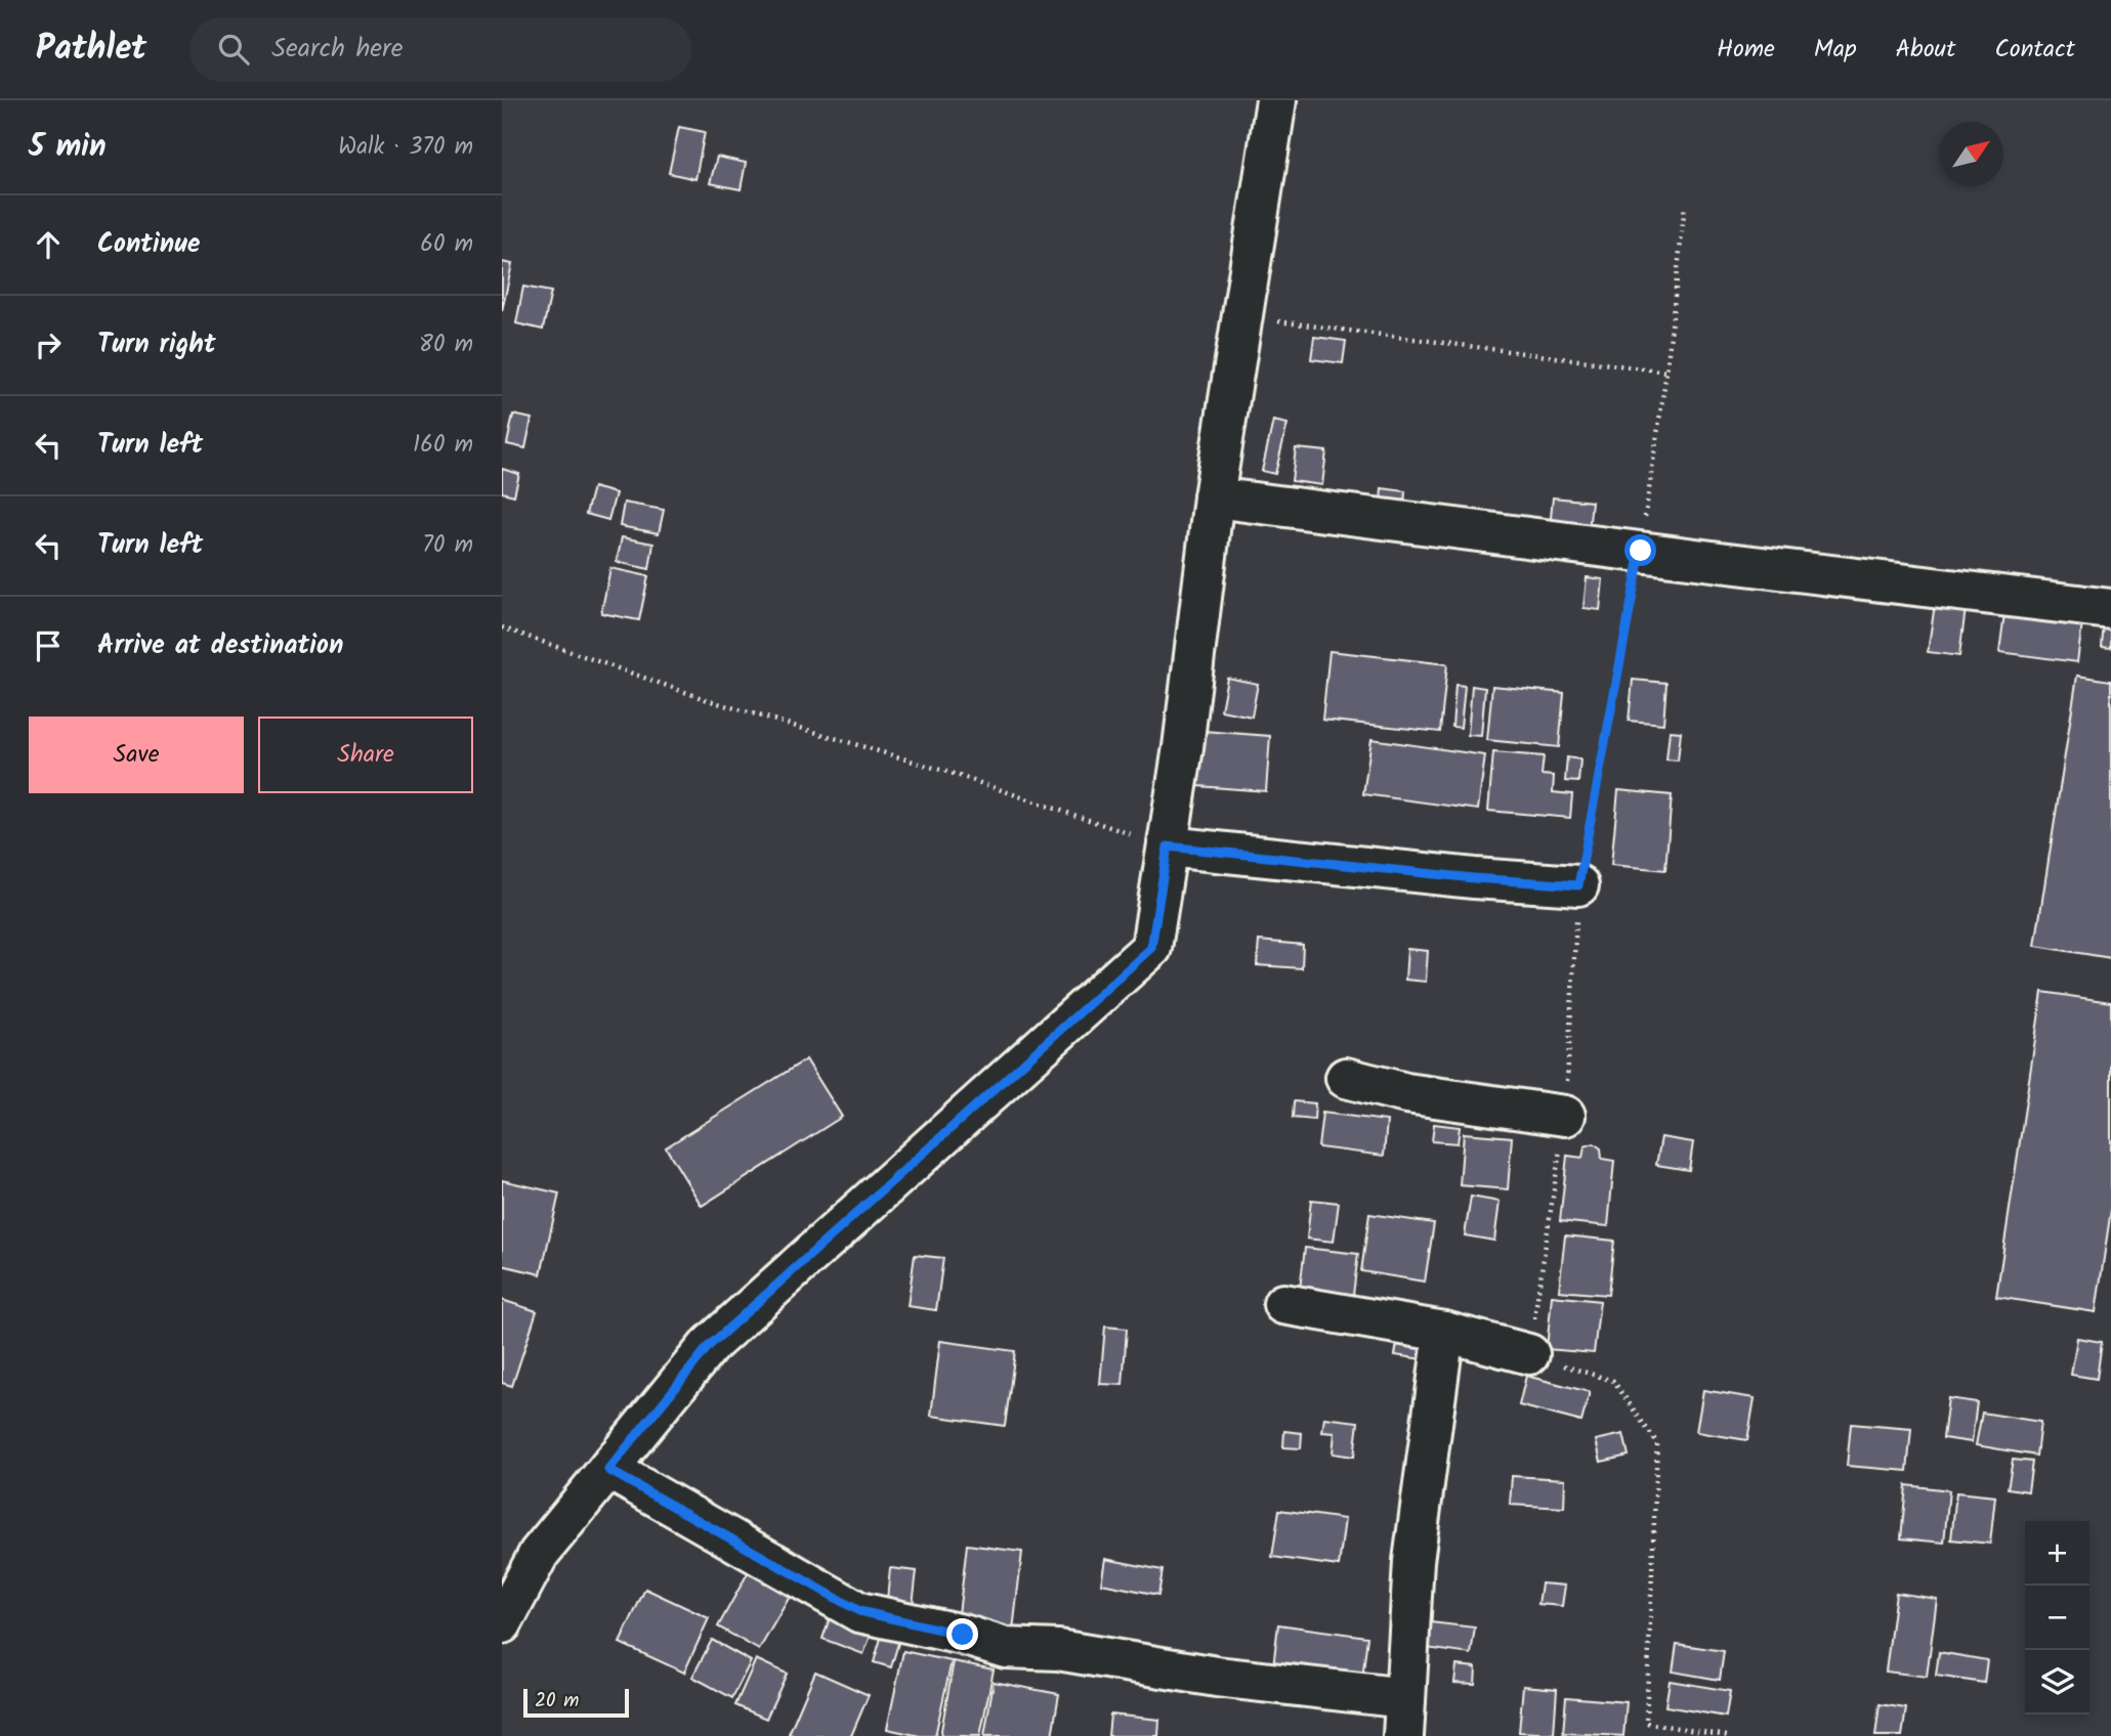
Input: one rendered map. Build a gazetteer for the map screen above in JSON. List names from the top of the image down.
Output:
{
  "scale_bar": "20 m",
  "north": "top right",
  "page": {
    "header": "Pathlet",
    "search": "Search here",
    "nav": [
      "Home",
      "Map",
      "About",
      "Contact"
    ],
    "heading": ["5 min", "Walk · 370 m"],
    "list": [
      ["Continue", "60 m"],
      ["Turn right", "80 m"],
      ["Turn left", "160 m"],
      ["Turn left", "70 m"],
      "Arrive at destination"
    ],
    "buttons": ["Save", "Share"],
    "map_buttons": ["+", "−"],
    "scale": "20 m"
  }
}
